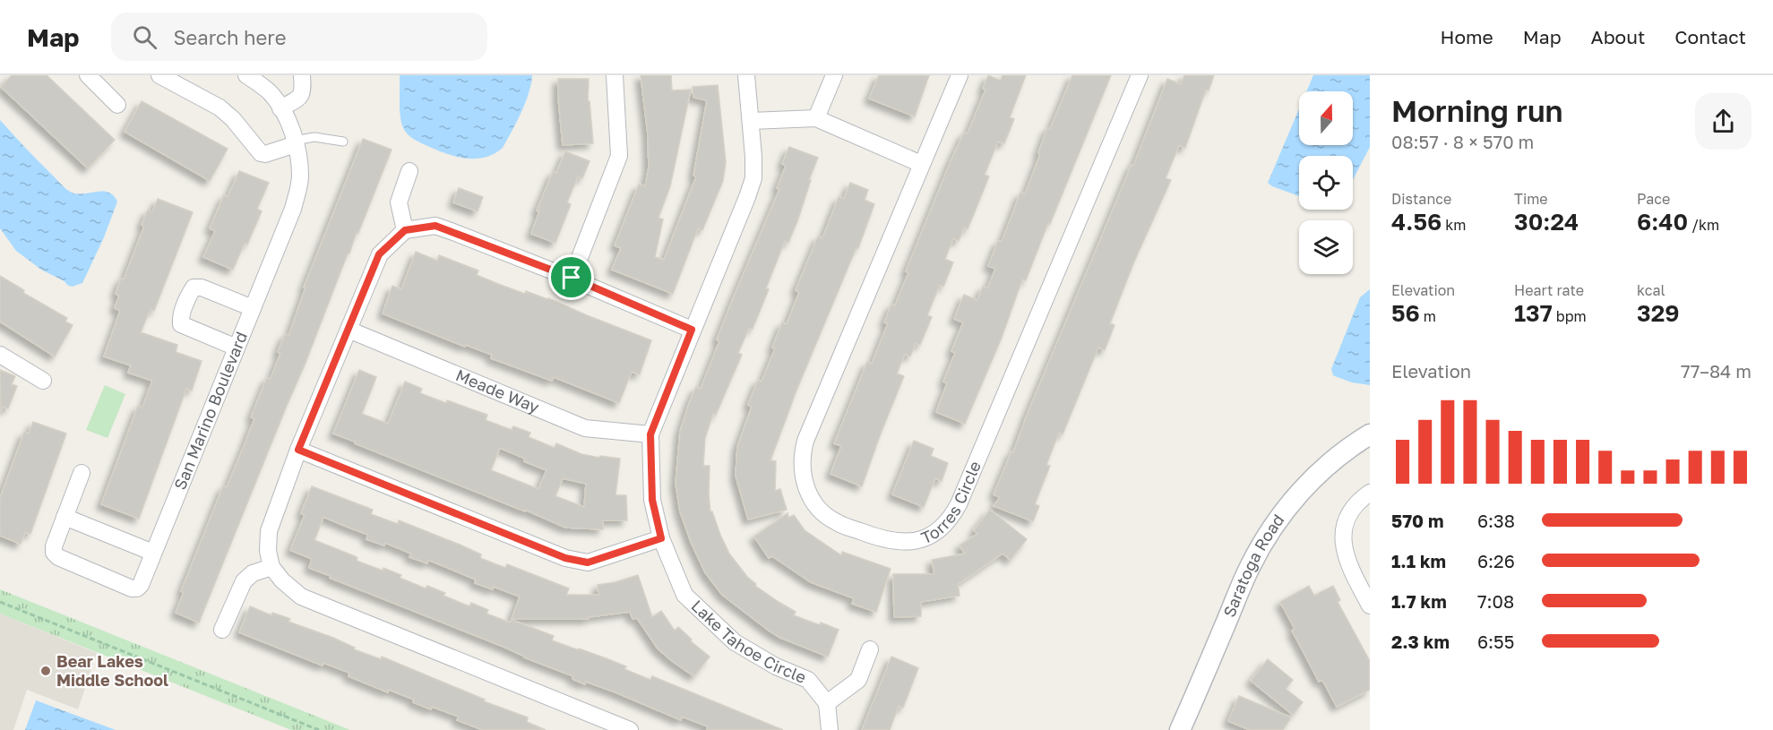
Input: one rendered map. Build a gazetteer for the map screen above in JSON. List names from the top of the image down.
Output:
{
  "streets": {
    "street": [
      "Meade Way",
      "San Marino Boulevard",
      "Torres Circle",
      "Saratoga Road",
      "Lake Tahoe Circle"
    ]
  },
  "crossings": [
    ["Meade Way", "Lake Tahoe Circle"]
  ],
  "places": ["Bear Lakes Middle School"],
  "north": "top",
  "page": {
    "header": "Map",
    "search": "Search here",
    "nav": [
      "Home",
      "Map",
      "About",
      "Contact"
    ],
    "heading": ["Morning run", "08:57 · 8 × 570 m"],
    "stats": [
      ["Distance", "4.56 km"],
      ["Time", "30:24"],
      ["Pace", "6:40 /km"],
      ["Elevation", "56 m"],
      ["Heart rate", "137 bpm"],
      ["kcal", "329"]
    ],
    "chart": ["Elevation", "77–84 m"],
    "list": [
      {
        "name": "570 m",
        "note": "6:38"
      },
      {
        "name": "1.1 km",
        "note": "6:26"
      },
      {
        "name": "1.7 km",
        "note": "7:08"
      },
      {
        "name": "2.3 km",
        "note": "6:55"
      }
    ]
  }
}
